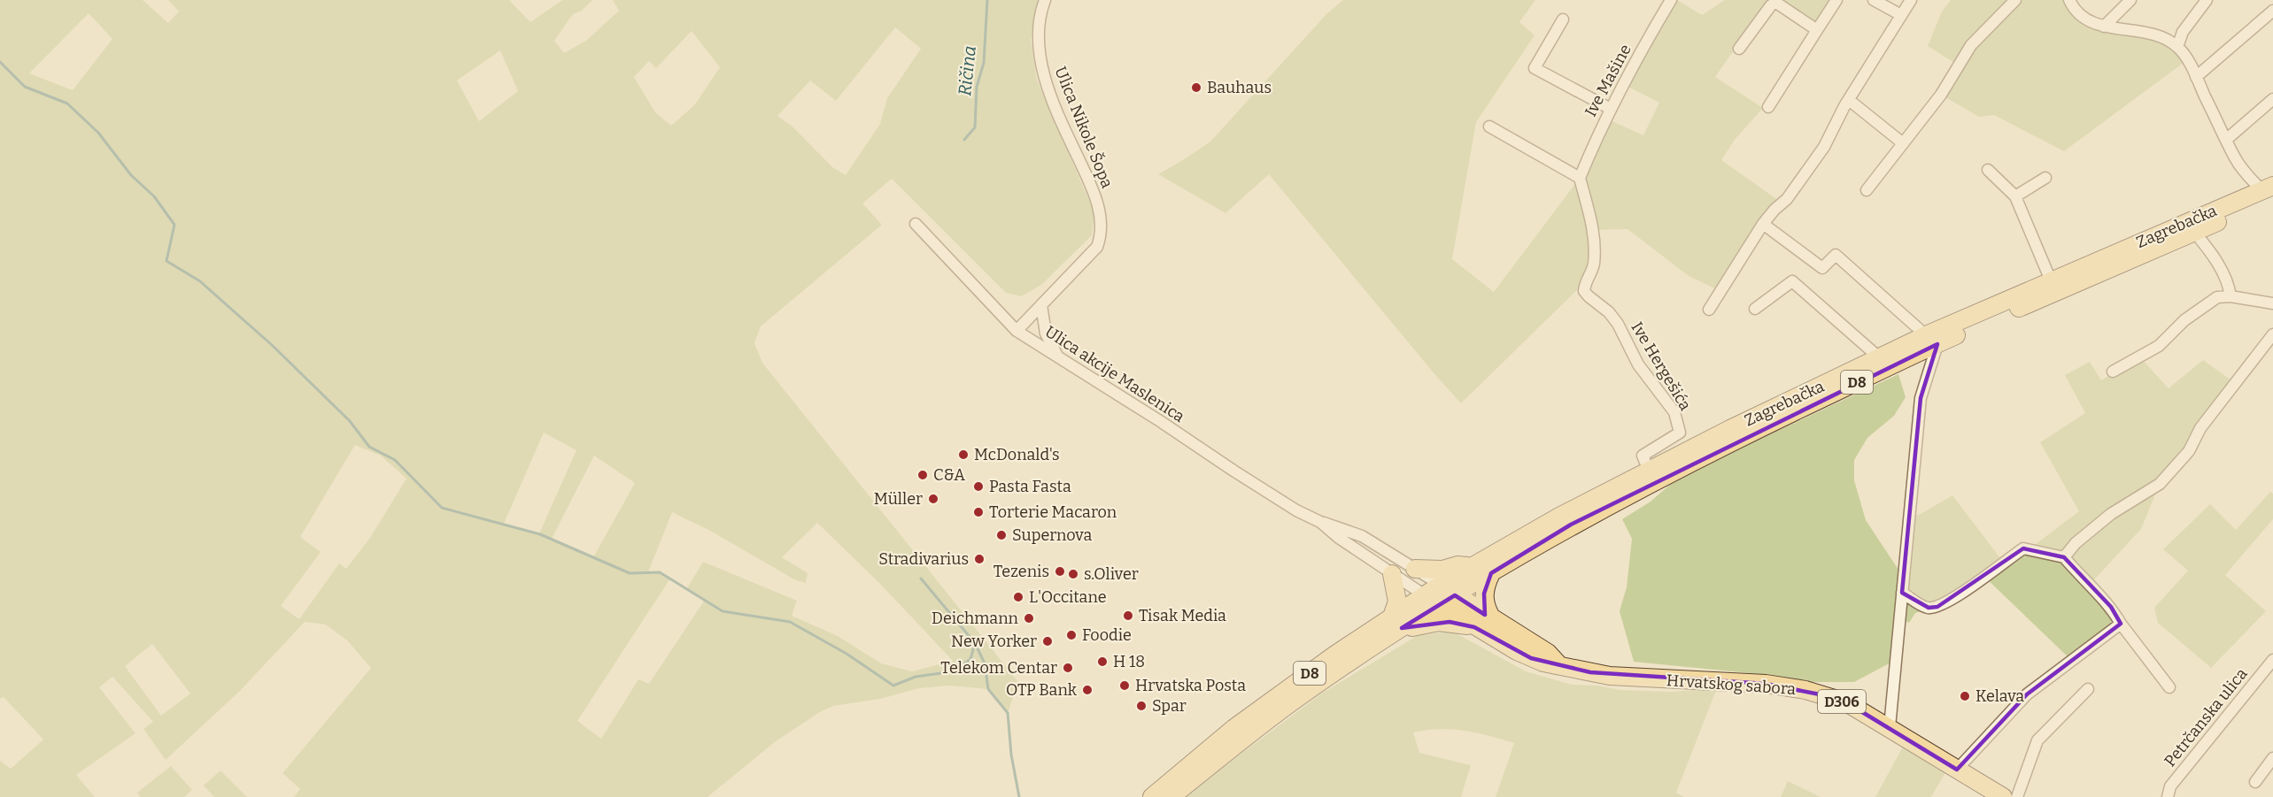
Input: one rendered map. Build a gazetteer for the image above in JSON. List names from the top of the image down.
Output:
{
  "streets": {
    "main road": [
      "Zagrebačka",
      "D8",
      "Hrvatskog sabora",
      "D306"
    ],
    "street": [
      "Ive Mašine",
      "Ulica Nikole Šopa",
      "Ive Hergešića",
      "Ulica akcije Maslenica",
      "Petrčanska ulica"
    ]
  },
  "crossings": [
    ["Ive Mašine", "Ive Hergešića"],
    ["Ulica Nikole Šopa", "Ulica akcije Maslenica"],
    ["Zagrebačka", "Ive Hergešića"],
    ["Zagrebačka", "Ulica akcije Maslenica"],
    ["Zagrebačka", "D8"],
    ["Zagrebačka", "Hrvatskog sabora"],
    ["Ulica akcije Maslenica", "D8"],
    ["Ulica akcije Maslenica", "Hrvatskog sabora"],
    ["D8", "Hrvatskog sabora"]
  ],
  "water": ["Ričina"],
  "places": [
    "Bauhaus",
    "McDonald's",
    "C&A",
    "Pasta Fasta",
    "Müller",
    "Torterie Macaron",
    "Supernova",
    "Stradivarius",
    "Tezenis",
    "s.Oliver",
    "L'Occitane",
    "Tisak Media",
    "Deichmann",
    "Foodie",
    "New Yorker",
    "H 18",
    "Telekom Centar",
    "Hrvatska Posta",
    "OTP Bank",
    "Kelava",
    "Spar"
  ]
}
